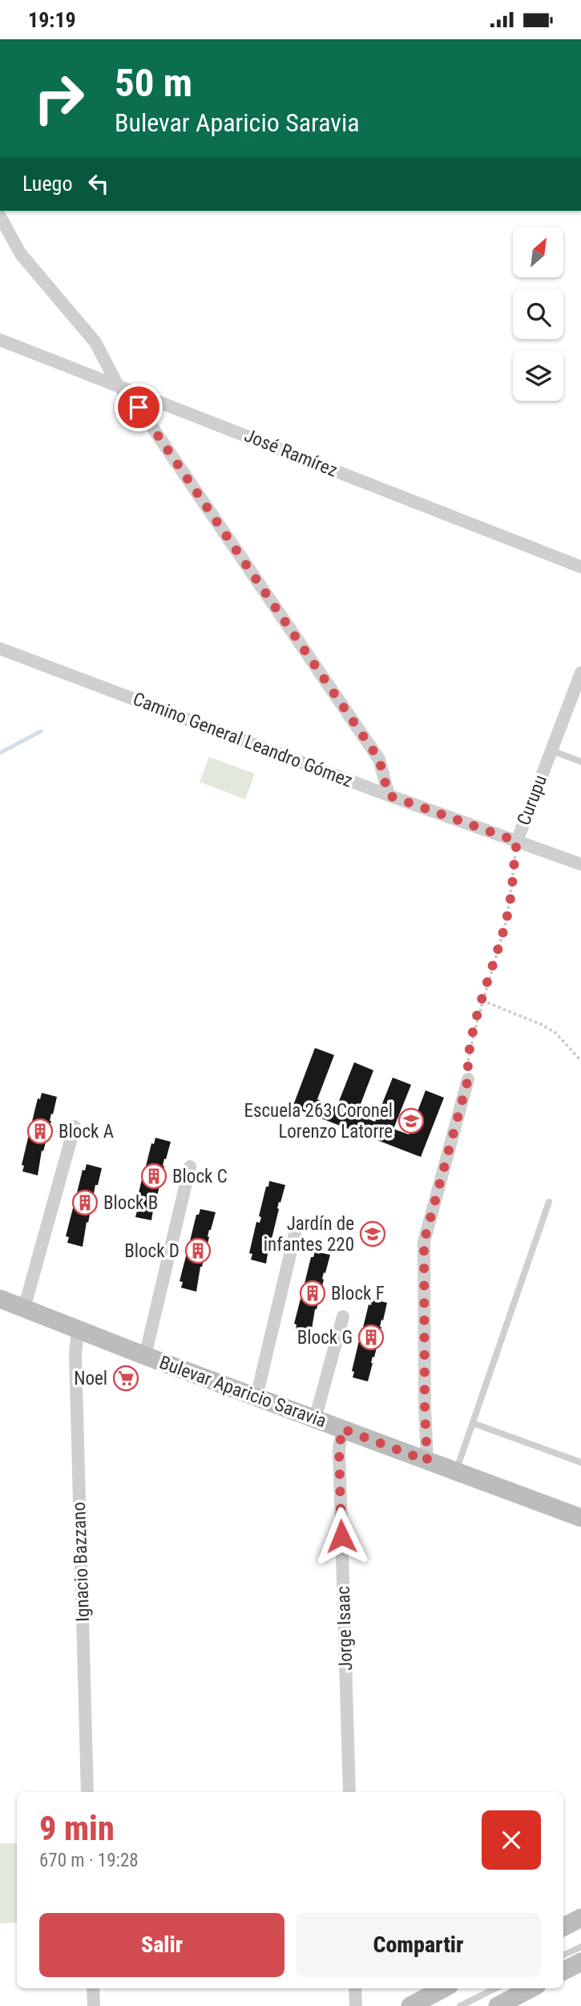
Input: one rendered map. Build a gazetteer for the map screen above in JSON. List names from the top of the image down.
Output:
{
  "streets": {
    "street": [
      "José Ramírez",
      "Camino General Leandro Gómez",
      "Curupu",
      "Bulevar Aparicio Saravia",
      "Ignacio Bazzano",
      "Jorge Isaac"
    ]
  },
  "crossings": [
    ["Camino General Leandro Gómez", "Curupu"],
    ["Bulevar Aparicio Saravia", "Ignacio Bazzano"],
    ["Bulevar Aparicio Saravia", "Jorge Isaac"]
  ],
  "places": {
    "school or university": ["Escuela 263 Coronel Lorenzo Latorre", "Jardín de infantes 220"],
    "building": [
      "Block A",
      "Block C",
      "Block B",
      "Block D",
      "Block F",
      "Block G"
    ],
    "supermarket": ["Noel"]
  },
  "north": "top right",
  "page": {
    "status": "19:19",
    "turn": ["50 m", "Bulevar Aparicio Saravia"],
    "then": "Luego",
    "heading": ["9 min", "670 m · 19:28"],
    "buttons": ["Salir", "Compartir"]
  }
}
